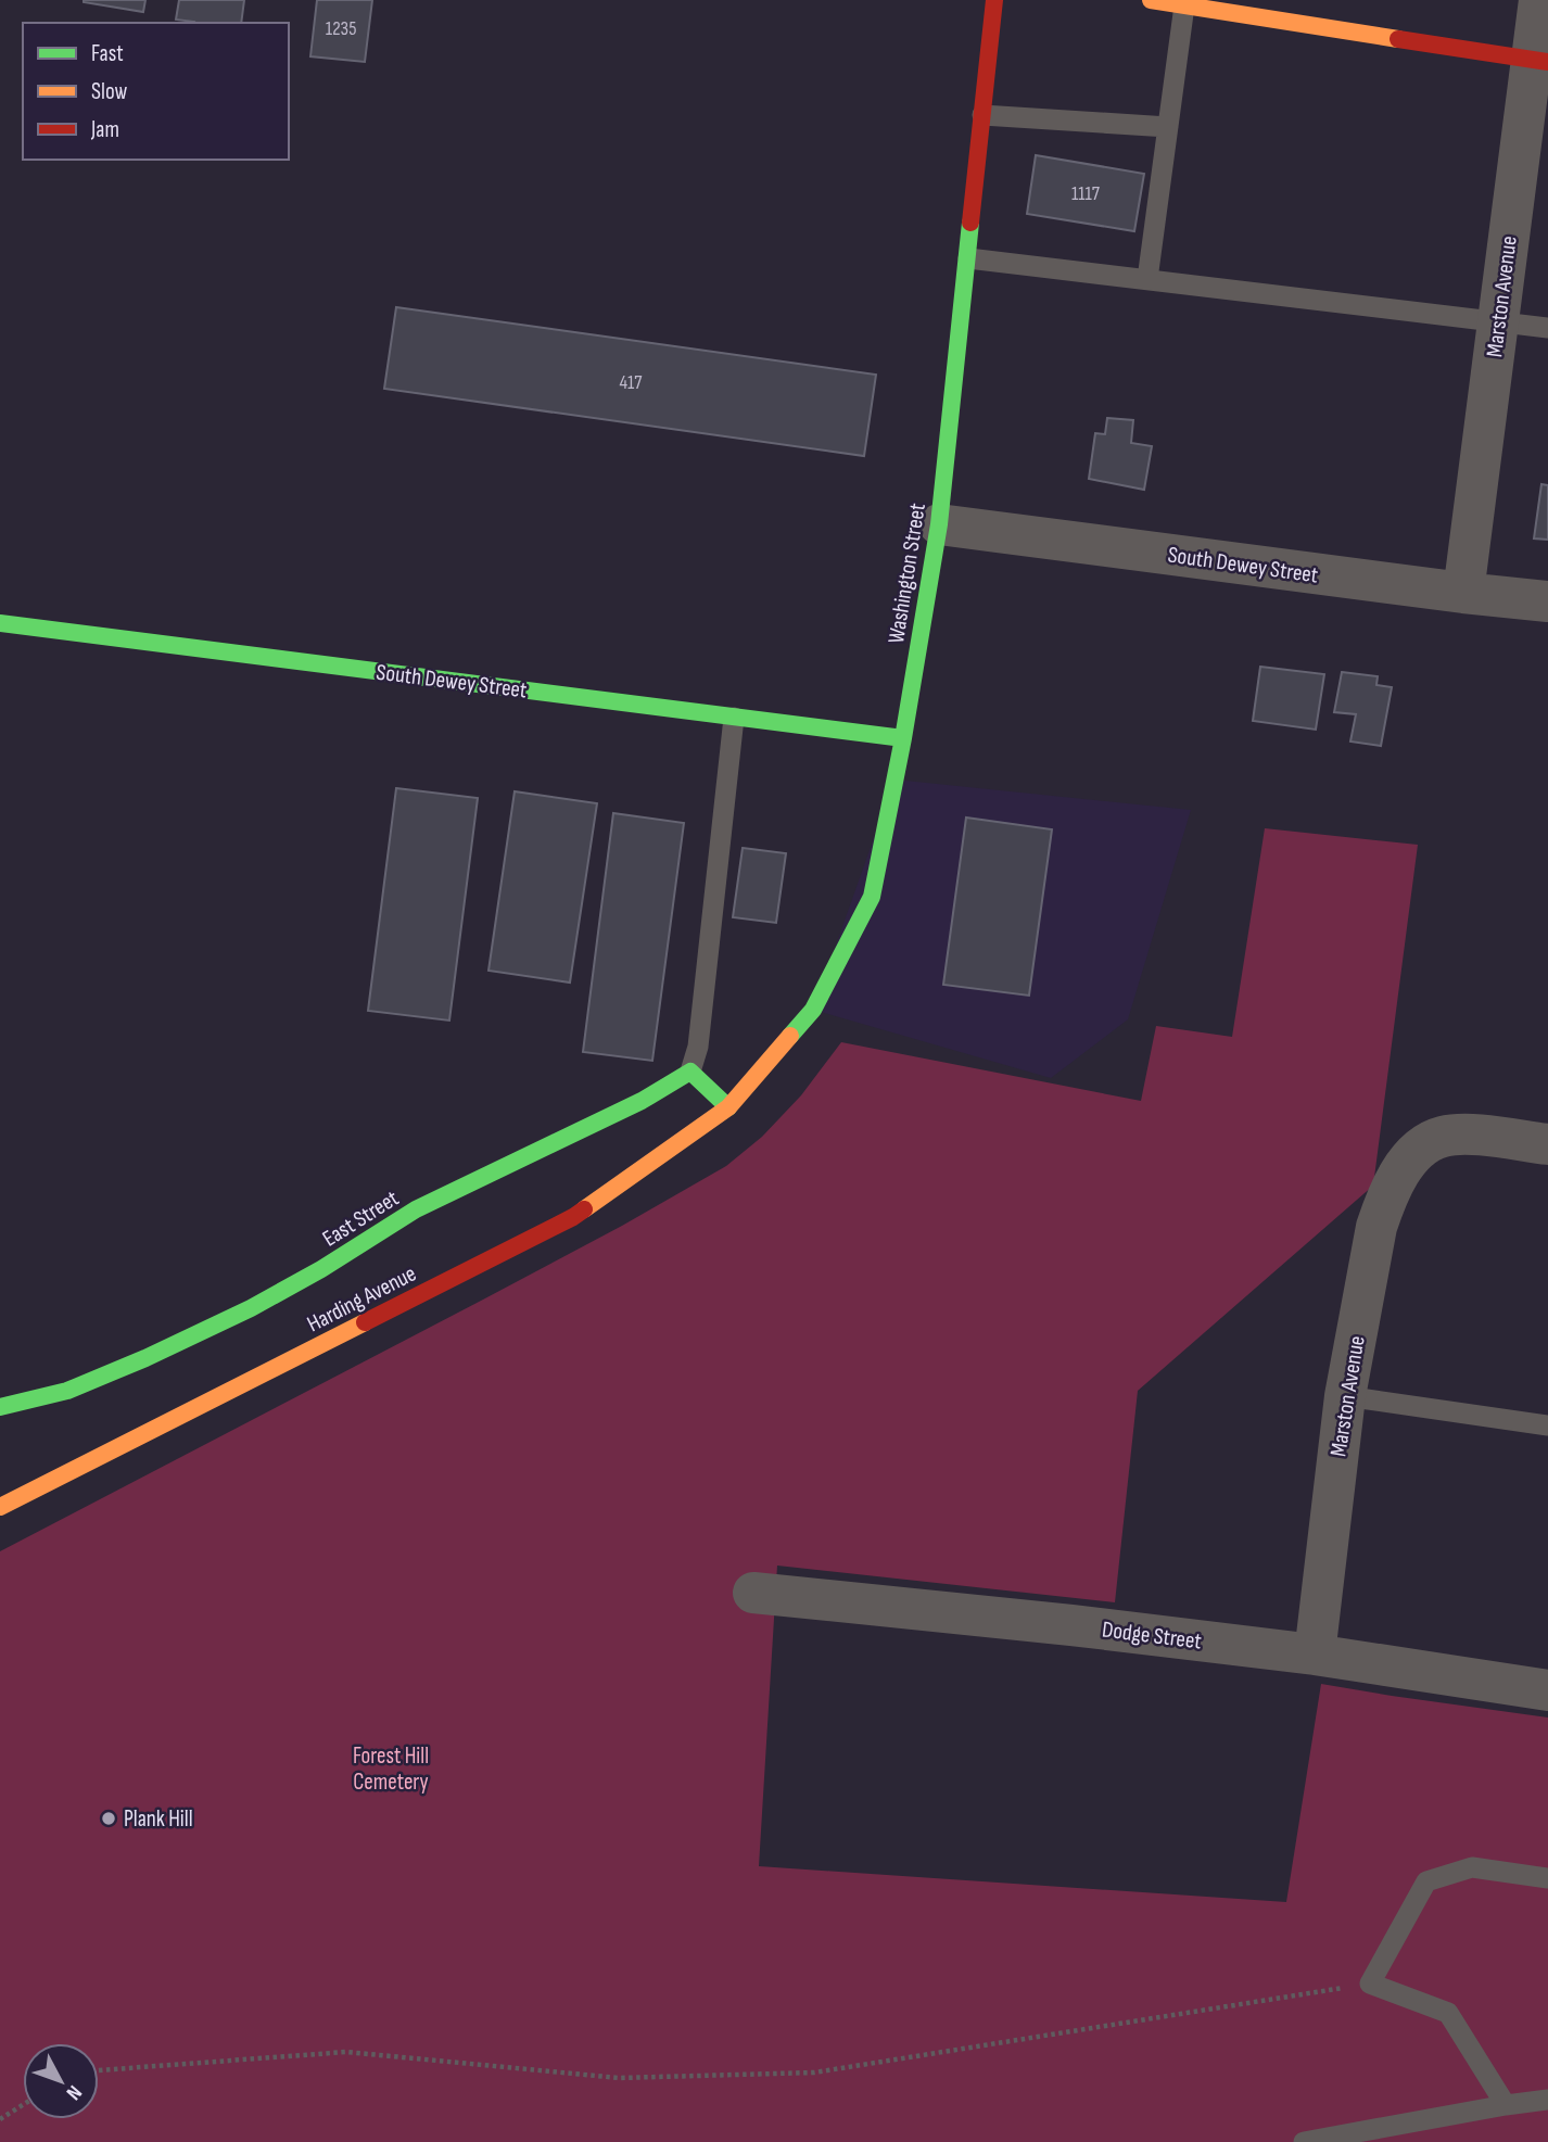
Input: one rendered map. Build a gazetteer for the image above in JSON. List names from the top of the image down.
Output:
{
  "streets": {
    "main road": [
      "South Dewey Street",
      "Washington Street",
      "East Street",
      "Harding Avenue"
    ],
    "street": ["Marston Avenue", "Dodge Street"]
  },
  "crossings": [
    ["Marston Avenue", "South Dewey Street"],
    ["Marston Avenue", "Dodge Street"],
    ["South Dewey Street", "Washington Street"],
    ["Washington Street", "Harding Avenue"]
  ],
  "parks": ["Forest Hill Cemetery"],
  "places": ["Plank Hill"],
  "house_numbers": ["1235", "1117", "417"],
  "legend": ["Fast", "Slow", "Jam"],
  "north": "bottom right"
}
